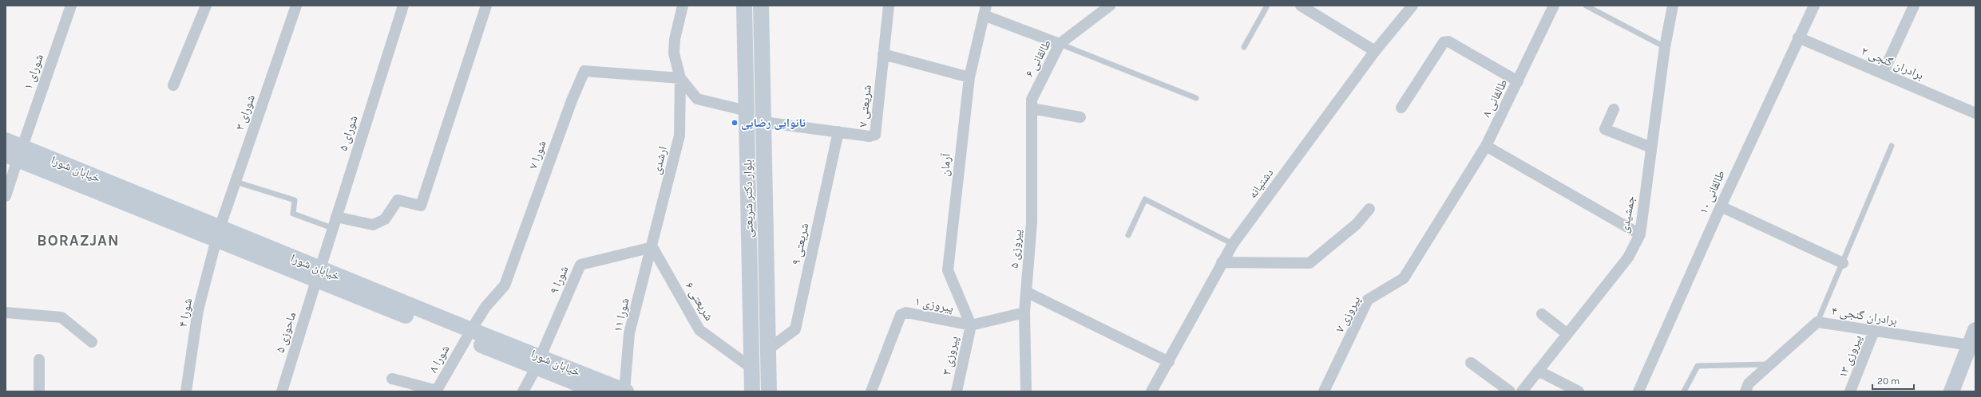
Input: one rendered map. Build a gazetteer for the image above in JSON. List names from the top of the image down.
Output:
{
  "streets": {
    "street": [
      "طالقانی ۶",
      "برادران گنجی ۲",
      "شورای ۱",
      "طالقانی ۸",
      "شریعتی ۷",
      "شورای ۳",
      "شورای ۵",
      "شورا ۷",
      "ارشدی",
      "آرمان",
      "خیابان شورا",
      "دشتیانه",
      "طالقانی ۱۰",
      "بلوار دکتر شریعتی",
      "جمشیدی",
      "شریعتی ۹",
      "پیروزی ۵",
      "شورا ۹",
      "شریعتی ۶",
      "پیروزی ۱",
      "شورا ۴",
      "پیروزی ۷",
      "شورا ۱۱",
      "برادران گنجی ۴",
      "ماحوزی ۵",
      "پیروزی ۳",
      "پیروزی ۱۳",
      "شورا ۸"
    ]
  },
  "crossings": [
    ["طالقانی ۶", "پیروزی ۵"],
    ["برادران گنجی ۲", "طالقانی ۱۰"],
    ["شورای ۱", "خیابان شورا"],
    ["طالقانی ۸", "پیروزی ۷"],
    ["شریعتی ۷", "بلوار دکتر شریعتی"],
    ["شریعتی ۷", "شریعتی ۹"],
    ["شورای ۳", "خیابان شورا"],
    ["شورای ۳", "شورا ۴"],
    ["شورای ۵", "خیابان شورا"],
    ["شورای ۵", "ماحوزی ۵"],
    ["شورا ۷", "ارشدی"],
    ["شورا ۷", "خیابان شورا"],
    ["شورا ۷", "شورا ۸"],
    ["ارشدی", "شورا ۹"],
    ["ارشدی", "شریعتی ۶"],
    ["ارشدی", "شورا ۱۱"],
    ["آرمان", "پیروزی ۱"],
    ["آرمان", "پیروزی ۳"],
    ["خیابان شورا", "شورا ۹"],
    ["خیابان شورا", "شورا ۴"],
    ["خیابان شورا", "شورا ۱۱"],
    ["خیابان شورا", "ماحوزی ۵"],
    ["خیابان شورا", "شورا ۸"],
    ["بلوار دکتر شریعتی", "شریعتی ۹"],
    ["بلوار دکتر شریعتی", "شریعتی ۶"],
    ["پیروزی ۵", "پیروزی ۱"],
    ["شورا ۹", "شریعتی ۶"],
    ["شورا ۹", "شورا ۱۱"],
    ["شریعتی ۶", "شورا ۱۱"],
    ["پیروزی ۱", "پیروزی ۳"],
    ["برادران گنجی ۴", "پیروزی ۱۳"]
  ],
  "districts": ["BORAZJAN"],
  "places": ["نانوایی رضایی"],
  "scale_bar": "20 m"
}
